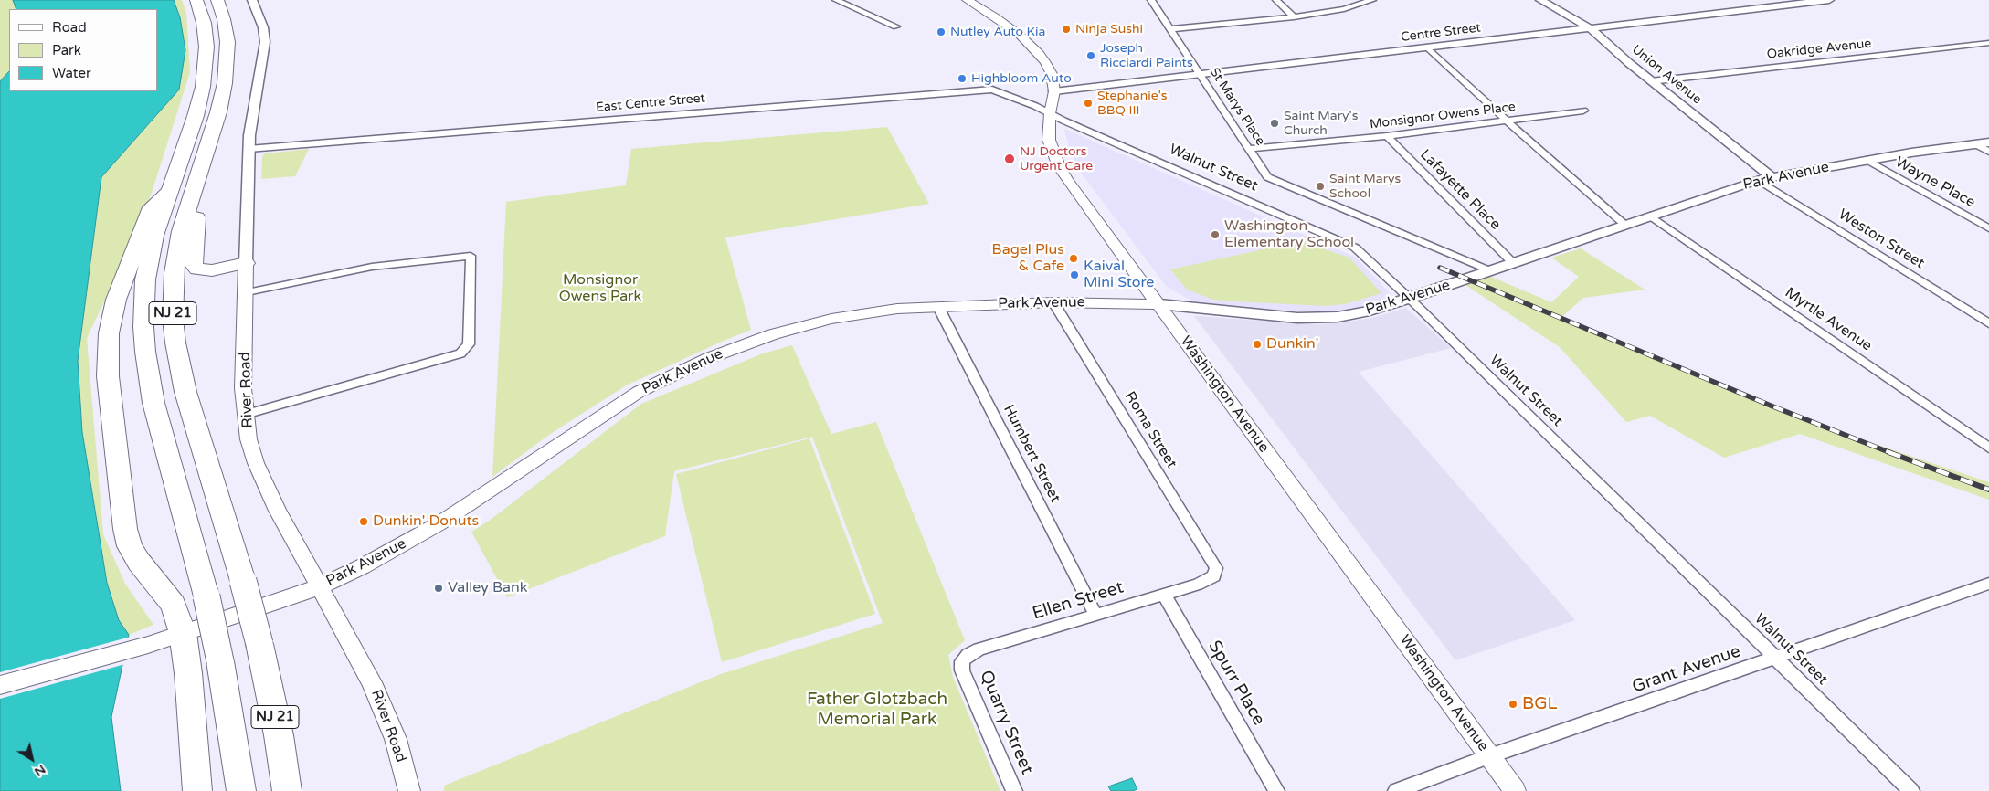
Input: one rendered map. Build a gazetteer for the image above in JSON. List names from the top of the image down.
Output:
{
  "streets": {
    "highway": ["NJ 21"],
    "main road": ["Park Avenue", "River Road", "Washington Avenue"],
    "street": [
      "Centre Street",
      "Oakridge Avenue",
      "Union Avenue",
      "East Centre Street",
      "St Marys Place",
      "Monsignor Owens Place",
      "Walnut Street",
      "Wayne Place",
      "Lafayette Place",
      "Weston Street",
      "Myrtle Avenue",
      "Roma Street",
      "Humbert Street",
      "Ellen Street",
      "Grant Avenue",
      "Spurr Place",
      "Quarry Street"
    ]
  },
  "crossings": [
    ["Centre Street", "Union Avenue"],
    ["Centre Street", "St Marys Place"],
    ["Centre Street", "Washington Avenue"],
    ["Oakridge Avenue", "Union Avenue"],
    ["Union Avenue", "Park Avenue"],
    ["East Centre Street", "Walnut Street"],
    ["East Centre Street", "River Road"],
    ["East Centre Street", "Washington Avenue"],
    ["St Marys Place", "Monsignor Owens Place"],
    ["St Marys Place", "Park Avenue"],
    ["Monsignor Owens Place", "Lafayette Place"],
    ["Walnut Street", "Park Avenue"],
    ["Walnut Street", "Washington Avenue"],
    ["Walnut Street", "Grant Avenue"],
    ["Park Avenue", "Wayne Place"],
    ["Park Avenue", "Lafayette Place"],
    ["Park Avenue", "Weston Street"],
    ["Park Avenue", "Myrtle Avenue"],
    ["Park Avenue", "River Road"],
    ["Park Avenue", "Washington Avenue"],
    ["Park Avenue", "Roma Street"],
    ["Park Avenue", "Humbert Street"],
    ["Washington Avenue", "Grant Avenue"],
    ["Roma Street", "Ellen Street"],
    ["Humbert Street", "Ellen Street"],
    ["Ellen Street", "Spurr Place"],
    ["Ellen Street", "Quarry Street"]
  ],
  "parks": ["Monsignor Owens Park", "Father Glotzbach Memorial Park"],
  "places": [
    "Ninja Sushi",
    "Nutley Auto Kia",
    "Joseph Ricciardi Paints",
    "Highbloom Auto",
    "Stephanie's BBQ III",
    "Saint Mary's Church",
    "NJ Doctors Urgent Care",
    "Saint Marys School",
    "Washington Elementary School",
    "Bagel Plus & Cafe",
    "Kaival Mini Store",
    "Dunkin'",
    "Dunkin' Donuts",
    "Valley Bank",
    "BGL"
  ],
  "legend": ["Road", "Park", "Water"],
  "north": "bottom right"
}
